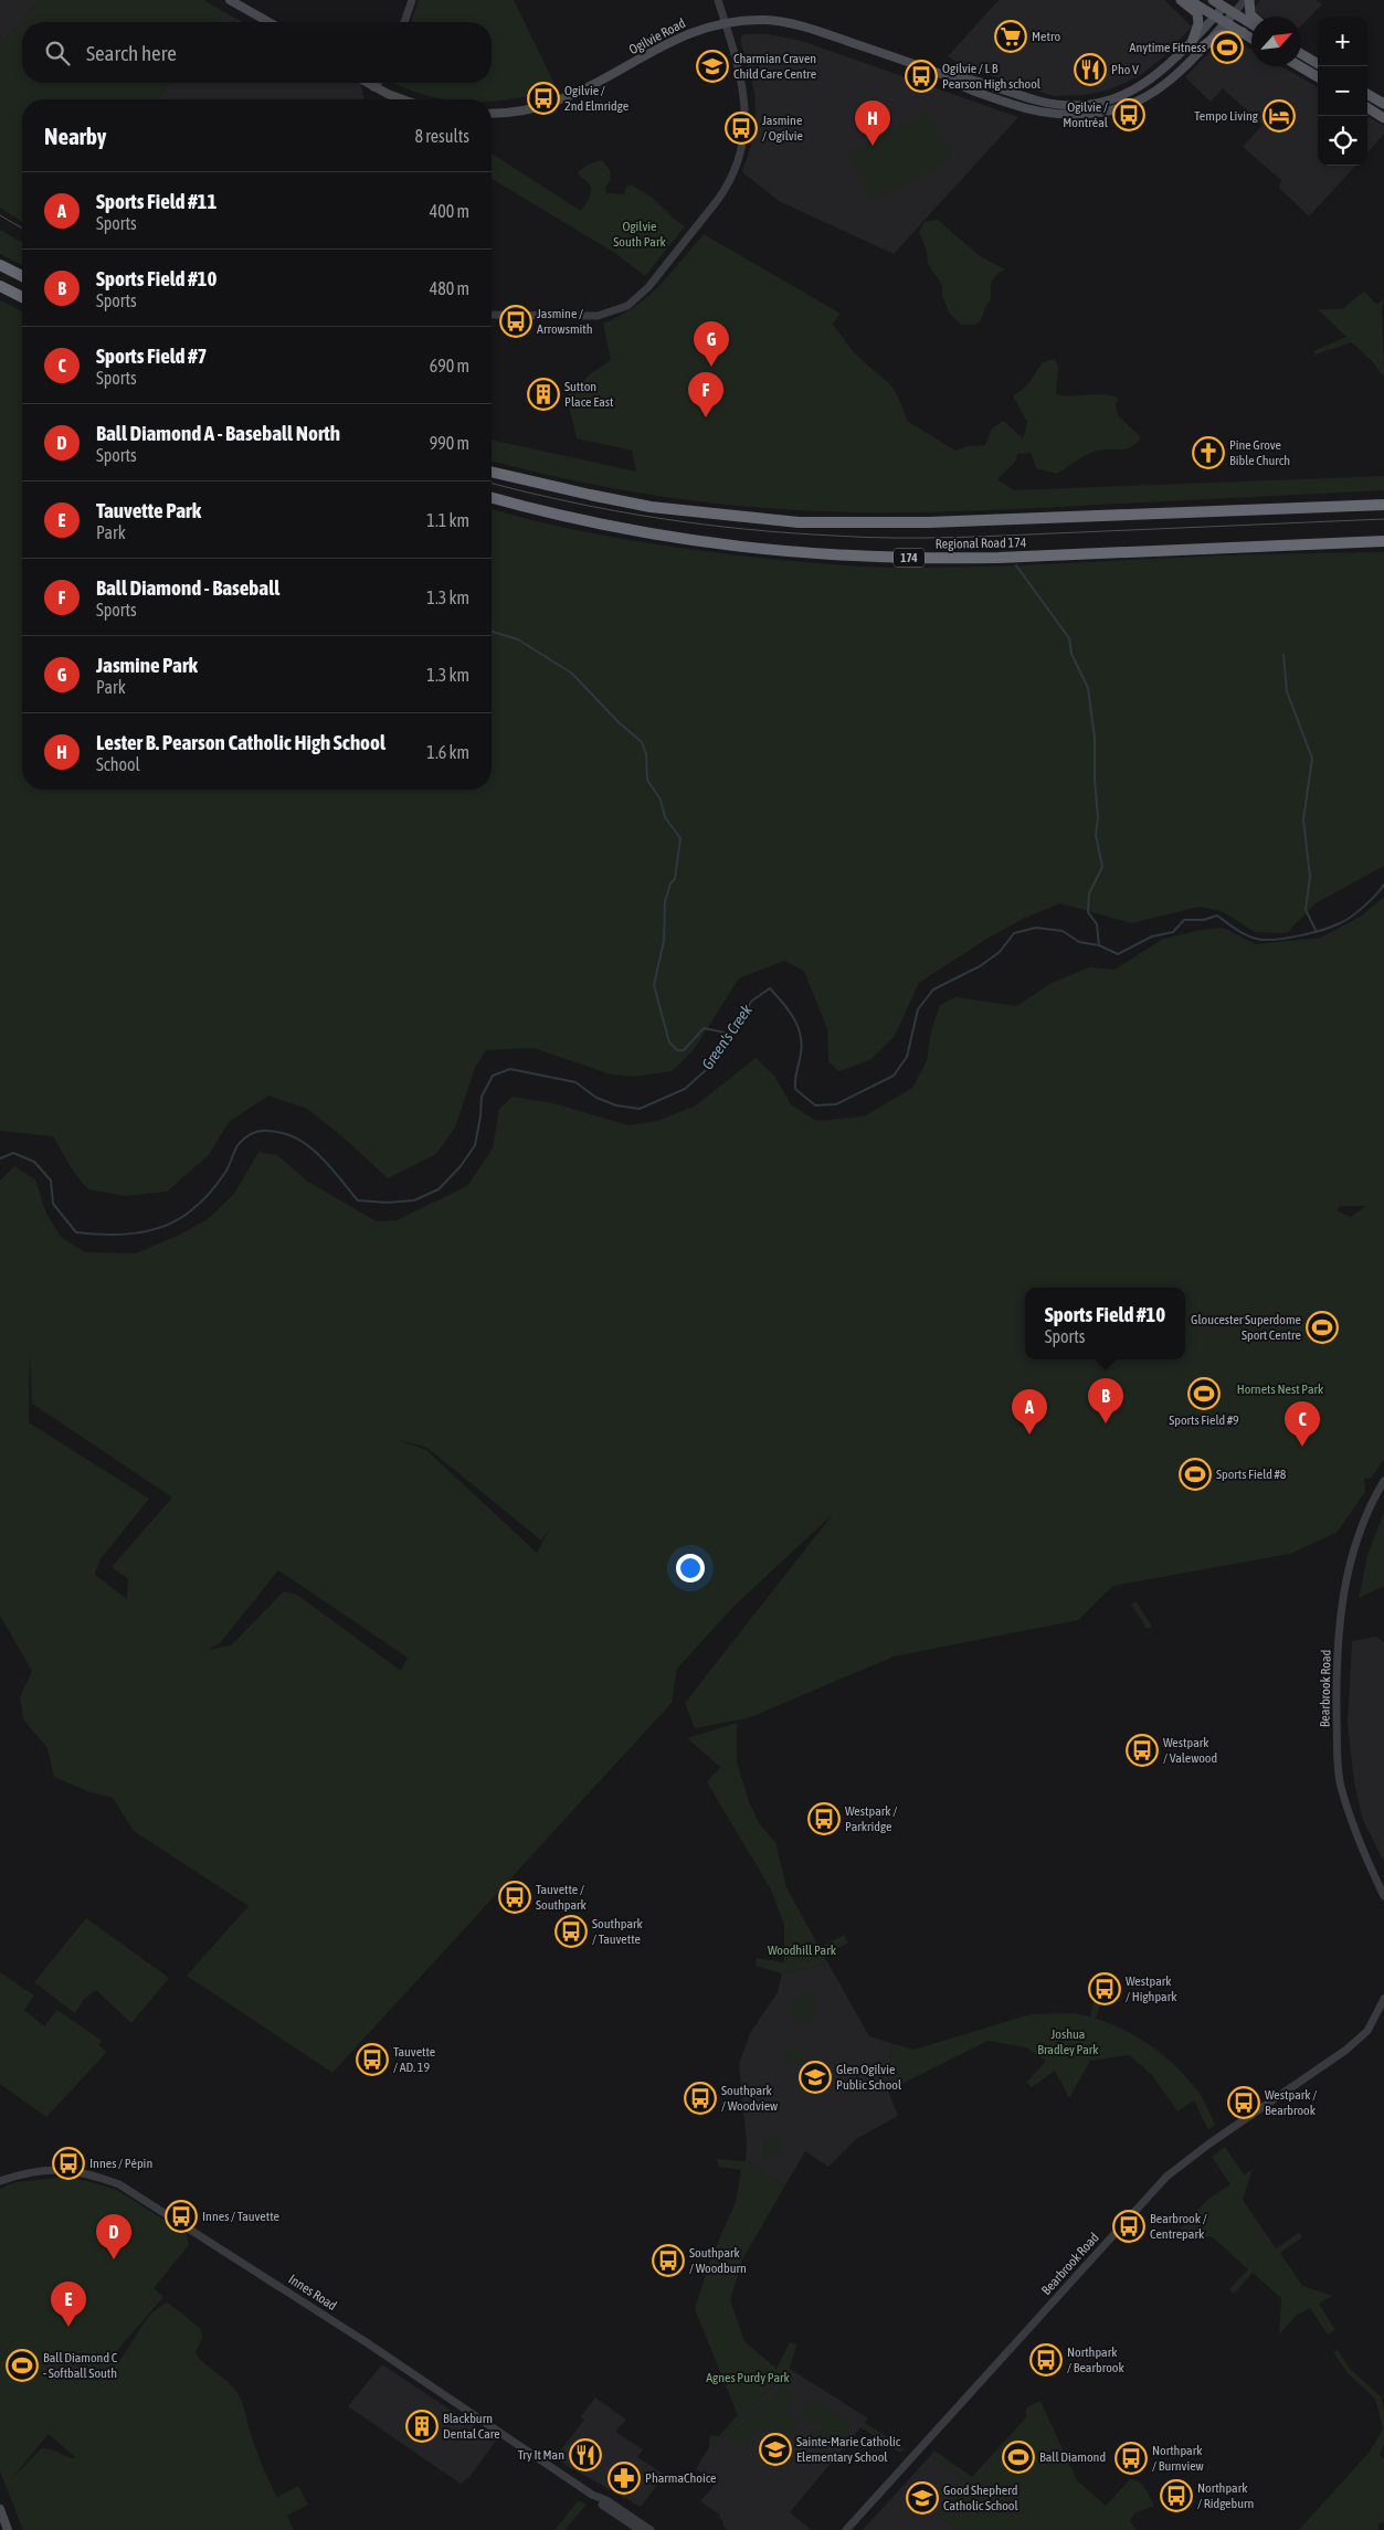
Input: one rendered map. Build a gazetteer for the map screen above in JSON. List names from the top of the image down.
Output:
{
  "streets": {
    "highway": ["Regional Road 174", "174"],
    "main road": ["Ogilvie Road"],
    "street": ["Bearbrook Road", "Innes Road"]
  },
  "water": ["Green's Creek"],
  "parks": [
    "Ogilvie South Park",
    "Hornets Nest Park",
    "Woodhill Park",
    "Joshua Bradley Park",
    "Agnes Purdy Park"
  ],
  "places": {
    "supermarket": ["Metro"],
    "sports": [
      "Anytime Fitness",
      "Gloucester Superdome Sport Centre",
      "Sports Field #9",
      "Sports Field #8",
      "Ball Diamond C - Softball South",
      "Ball Diamond"
    ],
    "school or university": [
      "Charmian Craven Child Care Centre",
      "Glen Ogilvie Public School",
      "Sainte-Marie Catholic Elementary School",
      "Good Shepherd Catholic School"
    ],
    "restaurant": ["Pho V", "Try It Man"],
    "bus stop": [
      "Ogilvie / L B Pearson High school",
      "Ogilvie / 2nd Elmridge",
      "Ogilvie / Montréal",
      "Jasmine / Ogilvie",
      "Jasmine / Arrowsmith",
      "Westpark / Valewood",
      "Westpark / Parkridge",
      "Tauvette / Southpark",
      "Southpark / Tauvette",
      "Westpark / Highpark",
      "Tauvette / AD. 19",
      "Southpark / Woodview",
      "Westpark / Bearbrook",
      "Innes / Pépin",
      "Innes / Tauvette",
      "Bearbrook / Centrepark",
      "Southpark / Woodburn",
      "Northpark / Bearbrook",
      "Northpark / Burnview",
      "Northpark / Ridgeburn"
    ],
    "hotel": ["Tempo Living"],
    "building": ["Sutton Place East", "Blackburn Dental Care"],
    "church": ["Pine Grove Bible Church"],
    "pharmacy": ["PharmaChoice"]
  },
  "north": "top right",
  "page": {
    "map_buttons": ["+", "−"],
    "search": "Search here",
    "heading": ["Nearby", "8 results"],
    "pins": [
      "H",
      "G",
      "F",
      "B",
      "A",
      "C",
      "D",
      "E"
    ],
    "list": [
      {
        "mark": "A",
        "name": "Sports Field #11",
        "note": "Sports",
        "value": "400 m"
      },
      {
        "mark": "B",
        "name": "Sports Field #10",
        "note": "Sports",
        "value": "480 m"
      },
      {
        "mark": "C",
        "name": "Sports Field #7",
        "note": "Sports",
        "value": "690 m"
      },
      {
        "mark": "D",
        "name": "Ball Diamond A - Baseball North",
        "note": "Sports",
        "value": "990 m"
      },
      {
        "mark": "E",
        "name": "Tauvette Park",
        "note": "Park",
        "value": "1.1 km"
      },
      {
        "mark": "F",
        "name": "Ball Diamond - Baseball",
        "note": "Sports",
        "value": "1.3 km"
      },
      {
        "mark": "G",
        "name": "Jasmine Park",
        "note": "Park",
        "value": "1.3 km"
      },
      {
        "mark": "H",
        "name": "Lester B. Pearson Catholic High School",
        "note": "School",
        "value": "1.6 km"
      }
    ],
    "popup": ["Sports Field #10", "Sports"]
  }
}
